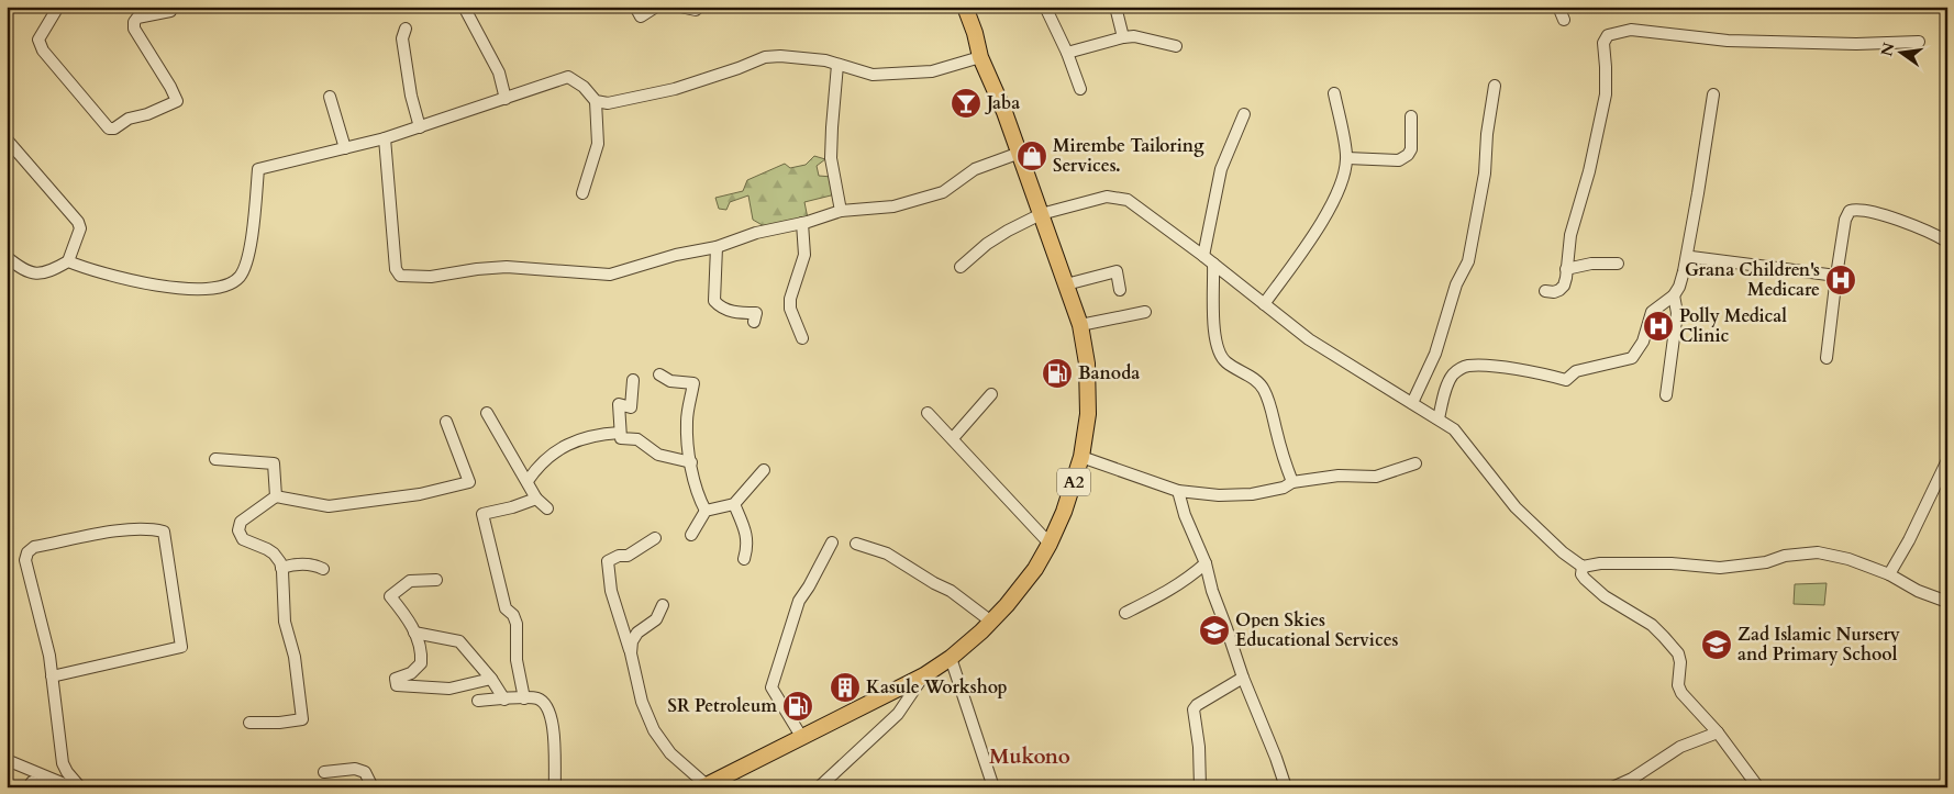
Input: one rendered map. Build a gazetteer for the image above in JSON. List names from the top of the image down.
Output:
{
  "streets": {
    "main road": ["A2"]
  },
  "districts": ["Mukono"],
  "places": {
    "bar": ["Jaba"],
    "shop": ["Mirembe Tailoring Services."],
    "hospital": ["Grana Children's Medicare", "Polly Medical Clinic"],
    "fuel station": ["Banoda", "SR Petroleum"],
    "school or university": ["Open Skies Educational Services", "Zad Islamic Nursery and Primary School"],
    "building": ["Kasule Workshop"]
  },
  "north": "left"
}
